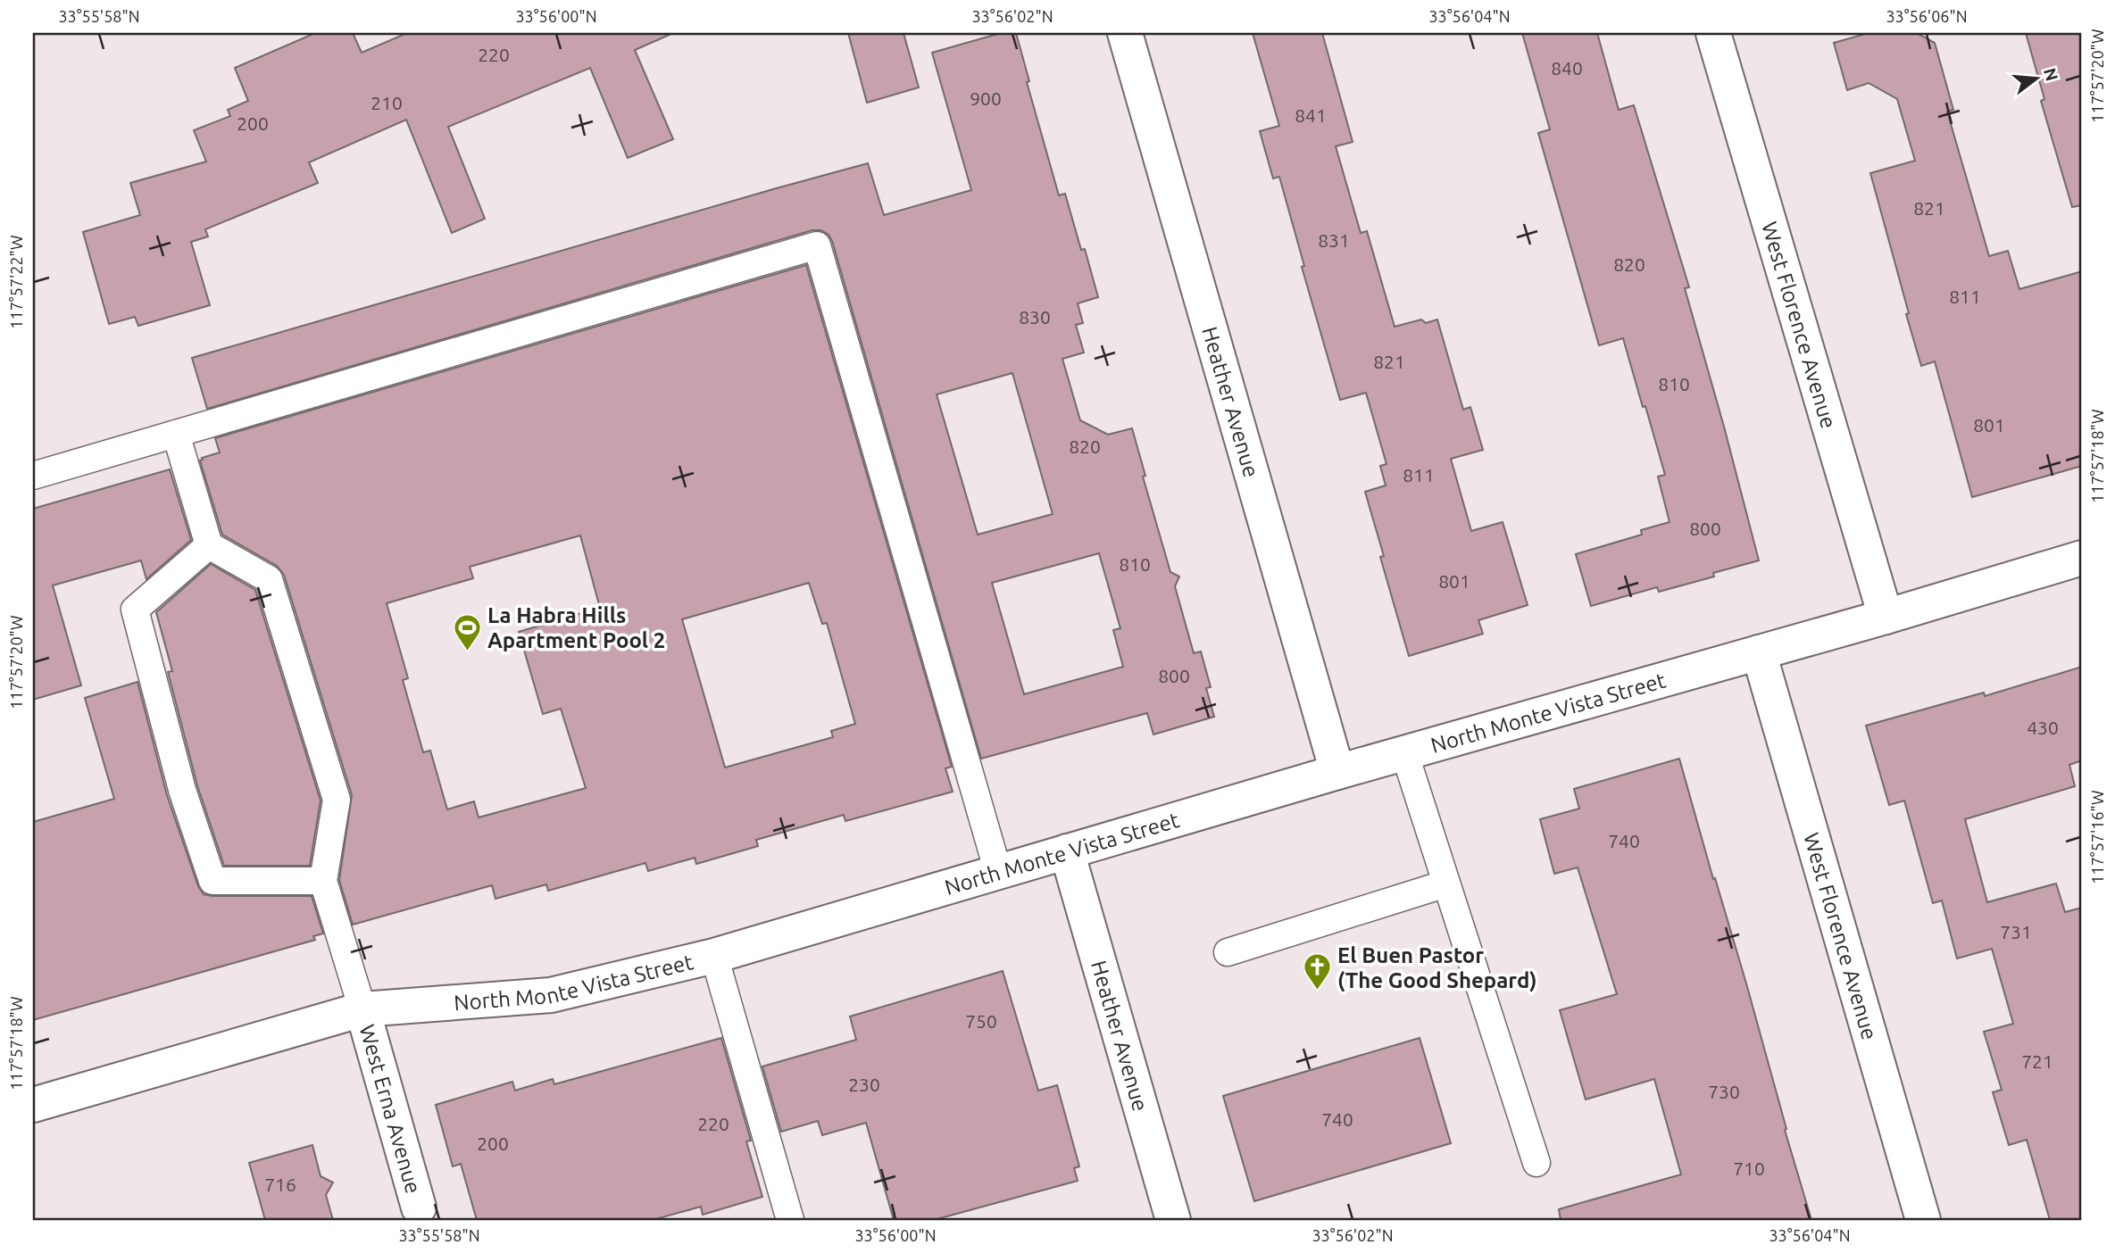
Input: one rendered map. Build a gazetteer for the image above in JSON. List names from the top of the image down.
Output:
{
  "streets": {
    "street": [
      "West Florence Avenue",
      "Heather Avenue",
      "North Monte Vista Street",
      "West Erna Avenue"
    ]
  },
  "crossings": [
    ["West Florence Avenue", "North Monte Vista Street"],
    ["Heather Avenue", "North Monte Vista Street"],
    ["North Monte Vista Street", "West Erna Avenue"]
  ],
  "places": {
    "sports": ["La Habra Hills Apartment Pool 2"],
    "church": ["El Buen Pastor (The Good Shepard)"]
  },
  "house_numbers": [
    "220",
    "840",
    "900",
    "210",
    "841",
    "200",
    "821",
    "831",
    "820",
    "811",
    "830",
    "821",
    "810",
    "801",
    "820",
    "811",
    "800",
    "810",
    "801",
    "800",
    "430",
    "740",
    "731",
    "750",
    "721",
    "230",
    "730",
    "740",
    "220",
    "200",
    "710",
    "716"
  ],
  "north": "right",
  "coordinates": [
    "33°55'58\"N",
    "33°56'00\"N",
    "33°56'02\"N",
    "33°56'04\"N",
    "33°56'06\"N",
    "117°57'20\"W",
    "117°57'22\"W",
    "117°57'18\"W",
    "117°57'16\"W"
  ]
}
